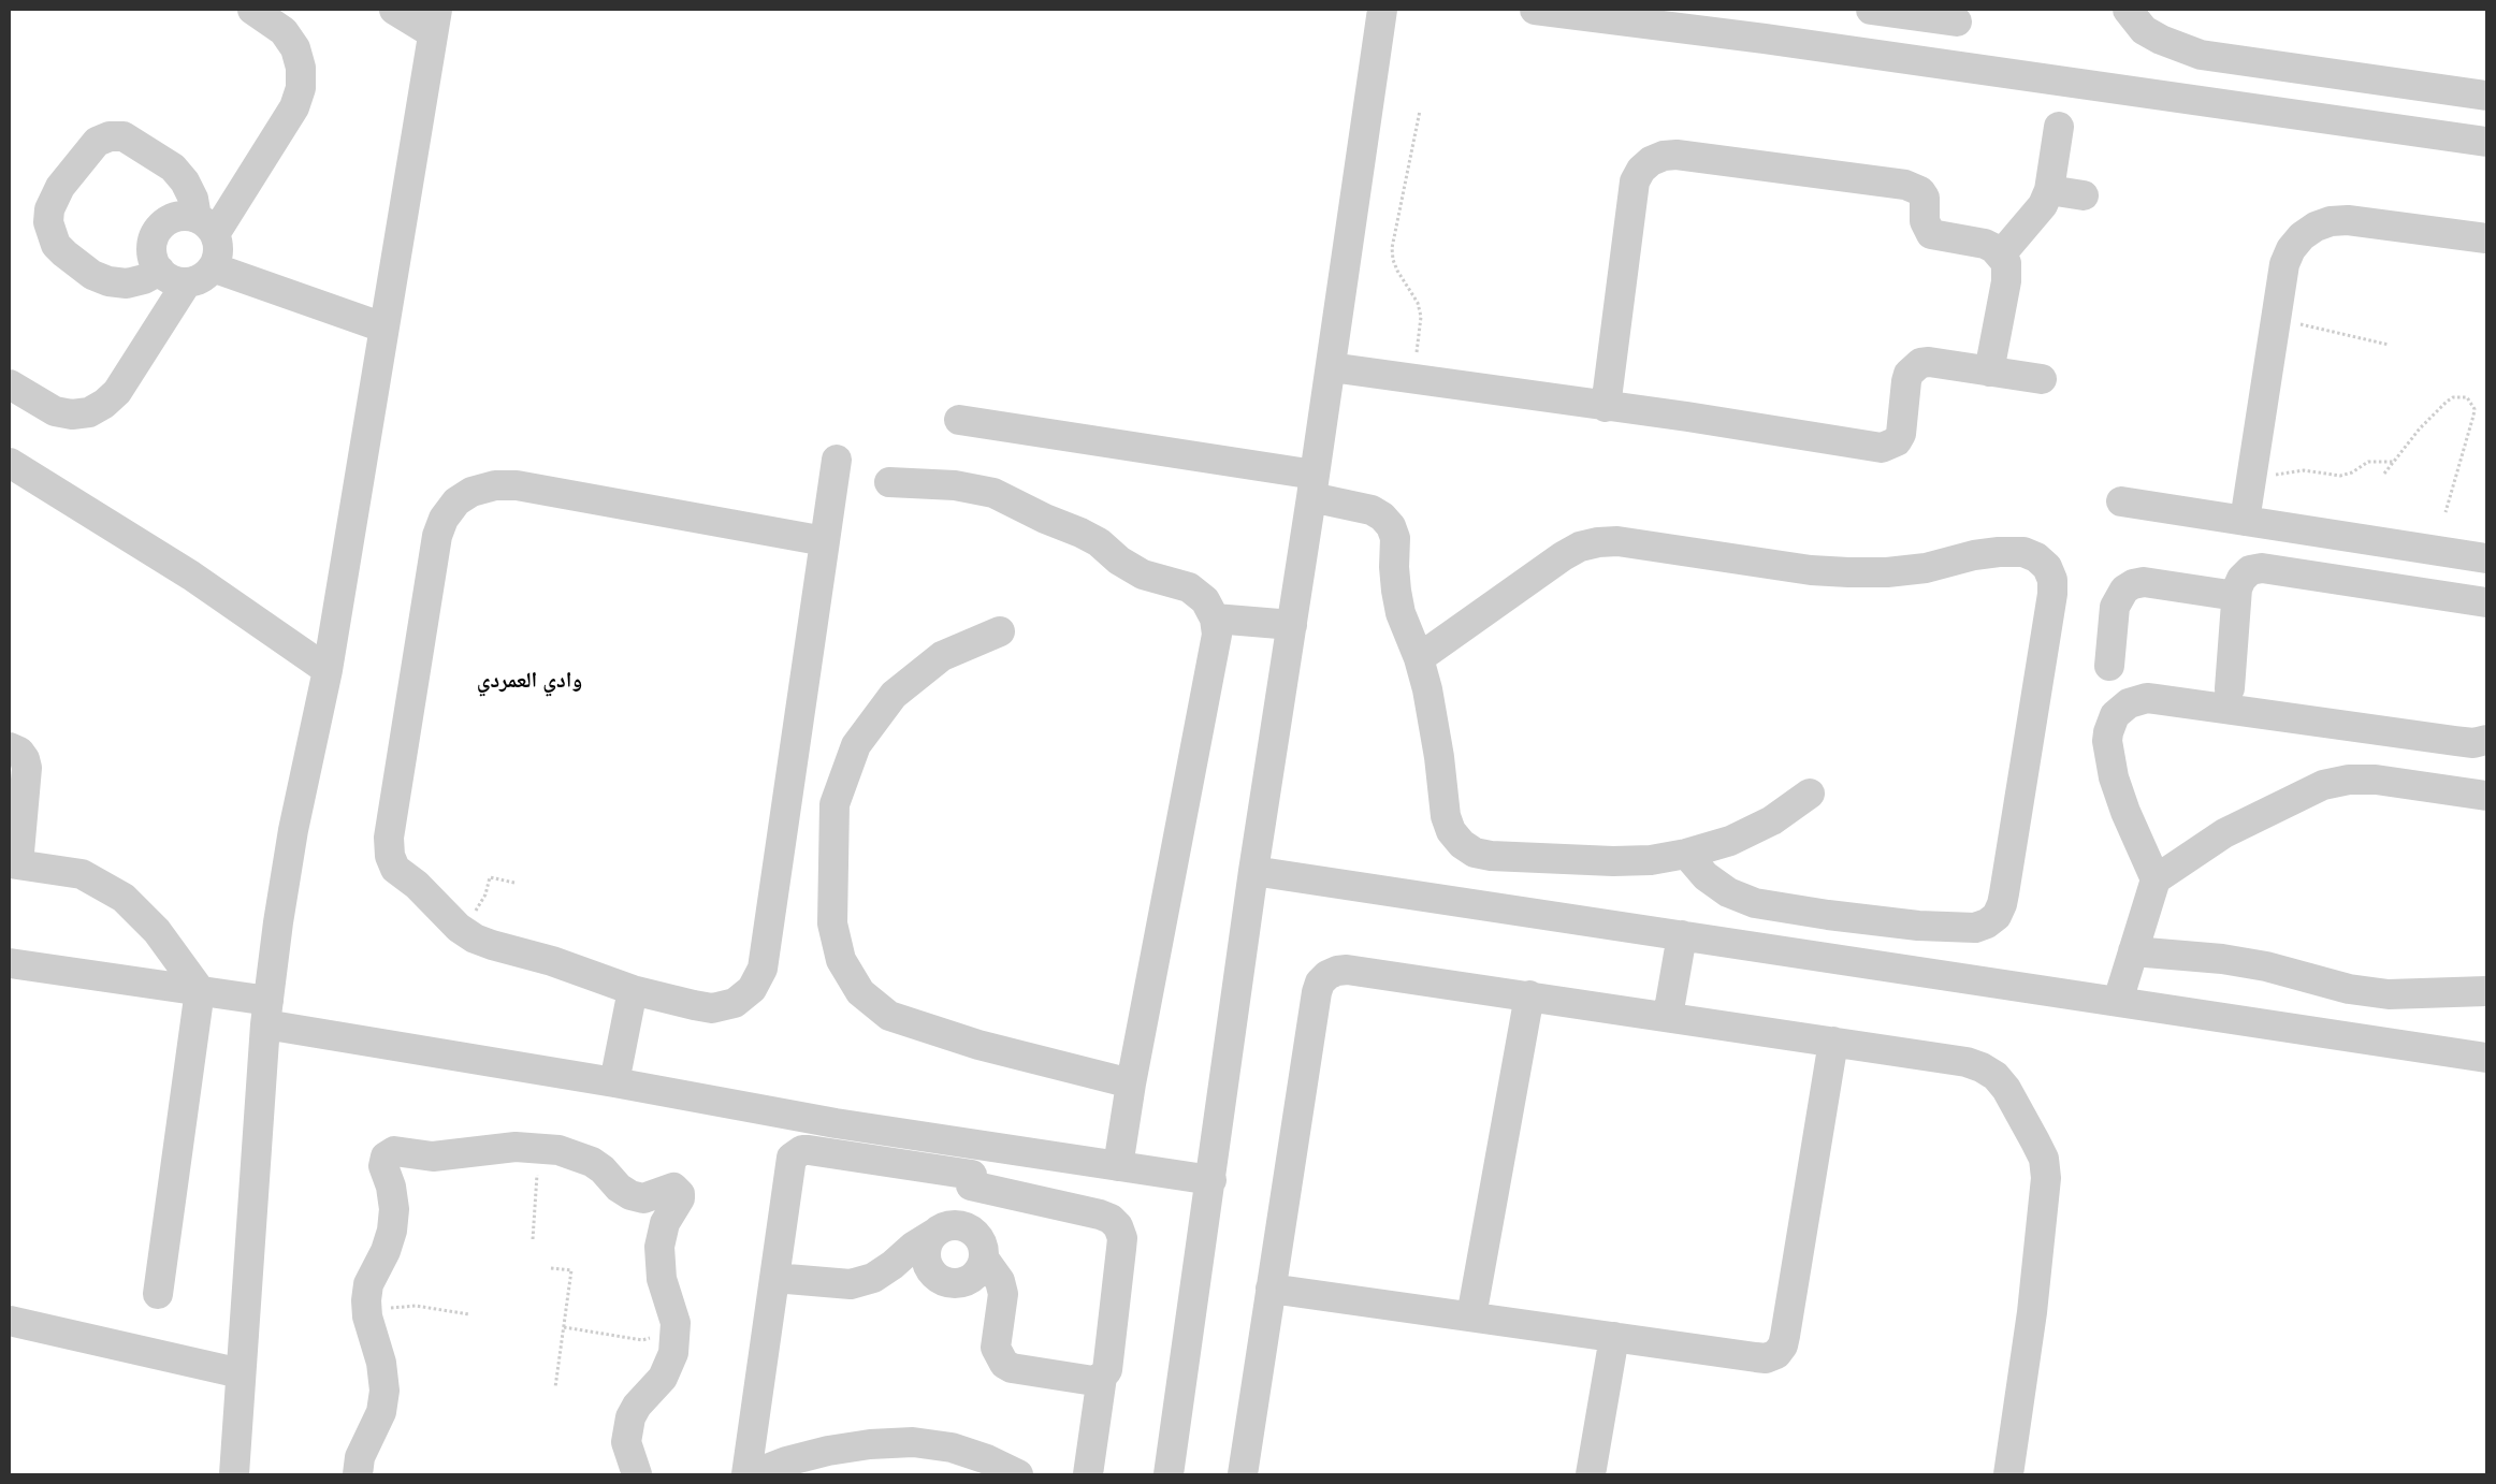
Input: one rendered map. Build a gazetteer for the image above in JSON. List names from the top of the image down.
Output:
{
  "districts": ["وادي العمردي"]
}
